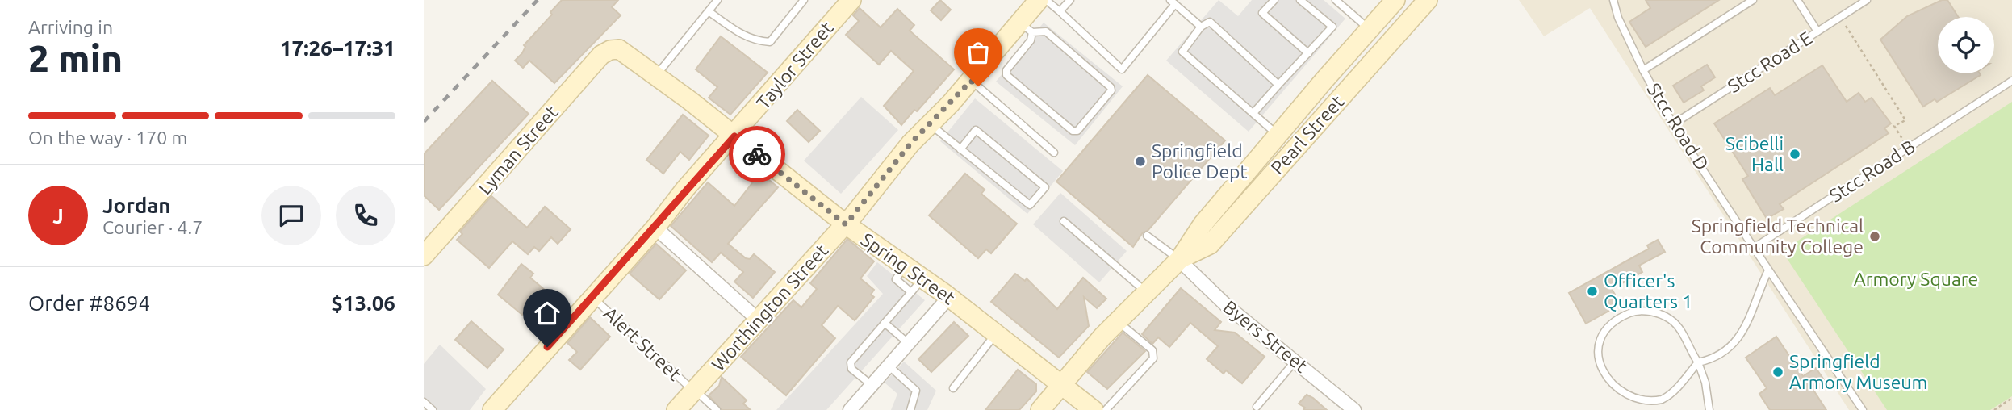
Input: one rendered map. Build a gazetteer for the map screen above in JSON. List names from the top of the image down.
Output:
{
  "streets": {
    "street": [
      "Taylor Street",
      "Pearl Street",
      "Lyman Street",
      "Spring Street",
      "Worthington Street",
      "Byers Street"
    ],
    "lane": [
      "Stcc Road E",
      "Stcc Road D",
      "Stcc Road B",
      "Alert Street"
    ]
  },
  "crossings": [
    ["Stcc Road E", "Stcc Road D"],
    ["Taylor Street", "Spring Street"],
    ["Taylor Street", "Alert Street"],
    ["Stcc Road D", "Stcc Road B"],
    ["Pearl Street", "Spring Street"],
    ["Pearl Street", "Byers Street"],
    ["Lyman Street", "Spring Street"],
    ["Spring Street", "Worthington Street"],
    ["Worthington Street", "Alert Street"]
  ],
  "parks": ["Armory Square"],
  "places": [
    "Scibelli Hall",
    "Springfield Police Dept",
    "Springfield Technical Community College",
    "Officer's Quarters 1",
    "Springfield Armory Museum"
  ],
  "page": {
    "heading": ["2 min", "Arriving in", "17:26–17:31"],
    "panel": [
      "Jordan",
      "Courier · 4.7",
      "Order #8694",
      "$13.06"
    ],
    "bar": "On the way · 170 m",
    "round": "J"
  }
}
